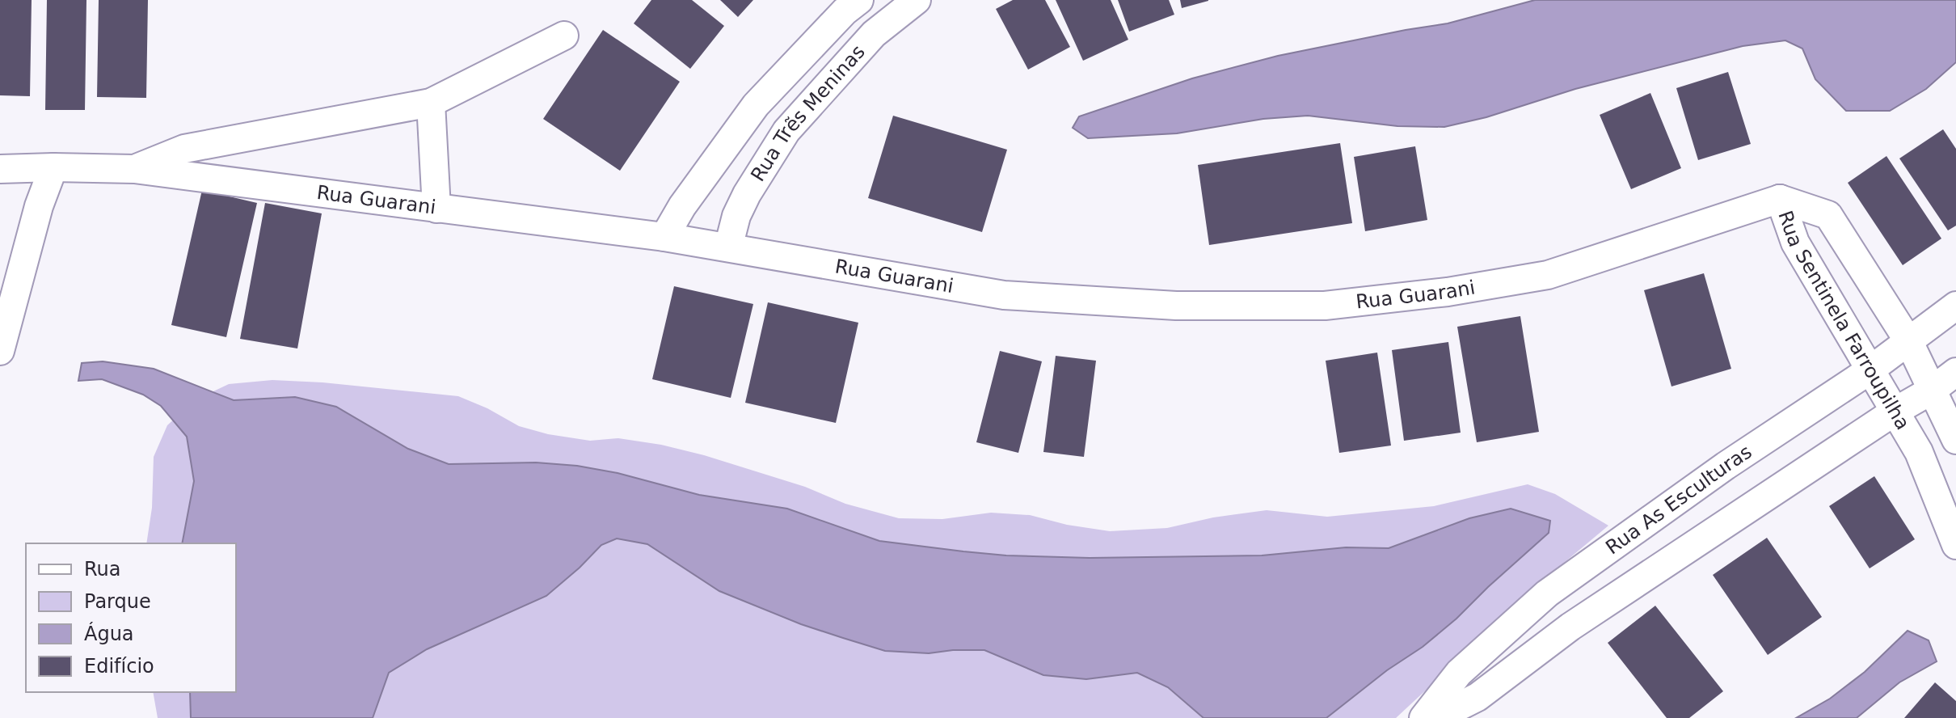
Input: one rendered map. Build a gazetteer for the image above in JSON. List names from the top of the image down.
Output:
{
  "streets": {
    "street": [
      "Rua Trẽs Meninas",
      "Rua Guarani",
      "Rua Sentinela Farroupilha",
      "Rua As Esculturas"
    ]
  },
  "crossings": [
    ["Rua Trẽs Meninas", "Rua Guarani"],
    ["Rua Guarani", "Rua Sentinela Farroupilha"],
    ["Rua Sentinela Farroupilha", "Rua As Esculturas"]
  ],
  "legend": [
    "Rua",
    "Parque",
    "Água",
    "Edifício"
  ]
}
